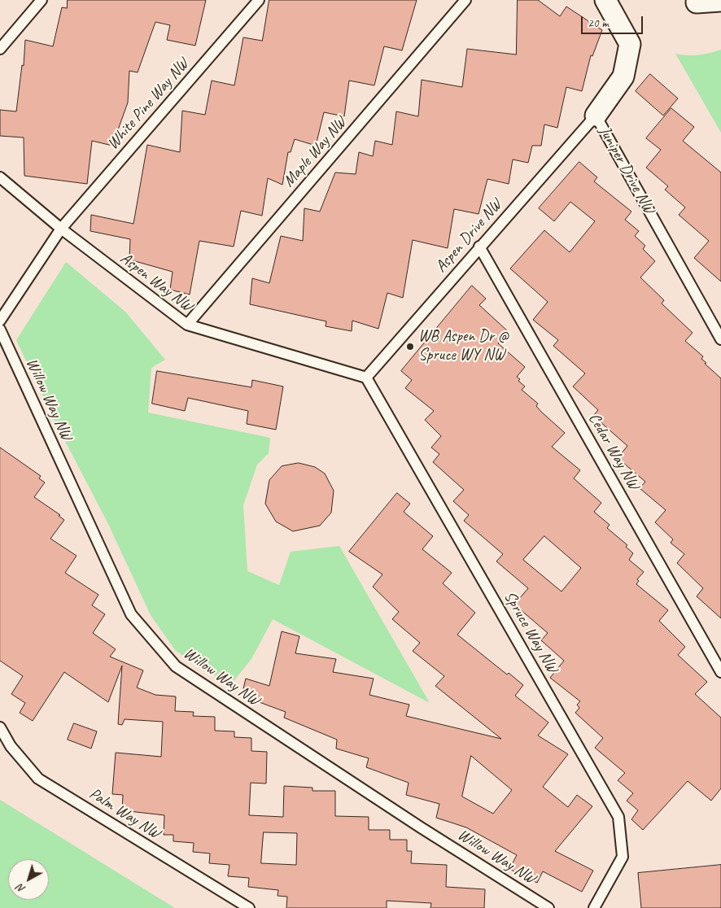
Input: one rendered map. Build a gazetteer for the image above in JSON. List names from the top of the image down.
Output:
{
  "streets": {
    "street": ["Juniper Drive NW"],
    "lane": [
      "White Pine Way NW",
      "Maple Way NW",
      "Aspen Drive NW",
      "Aspen Way NW",
      "Willow Way NW",
      "Cedar Way NW",
      "Spruce Way NW",
      "Palm Way NW"
    ]
  },
  "crossings": [
    ["White Pine Way NW", "Aspen Way NW"],
    ["Maple Way NW", "Aspen Way NW"],
    ["Juniper Drive NW", "Aspen Drive NW"],
    ["Aspen Drive NW", "Aspen Way NW"],
    ["Aspen Drive NW", "Cedar Way NW"],
    ["Aspen Drive NW", "Spruce Way NW"],
    ["Aspen Way NW", "Spruce Way NW"]
  ],
  "places": ["WB Aspen Dr @ Spruce WY NW"],
  "scale_bar": "20 m",
  "north": "bottom left"
}
